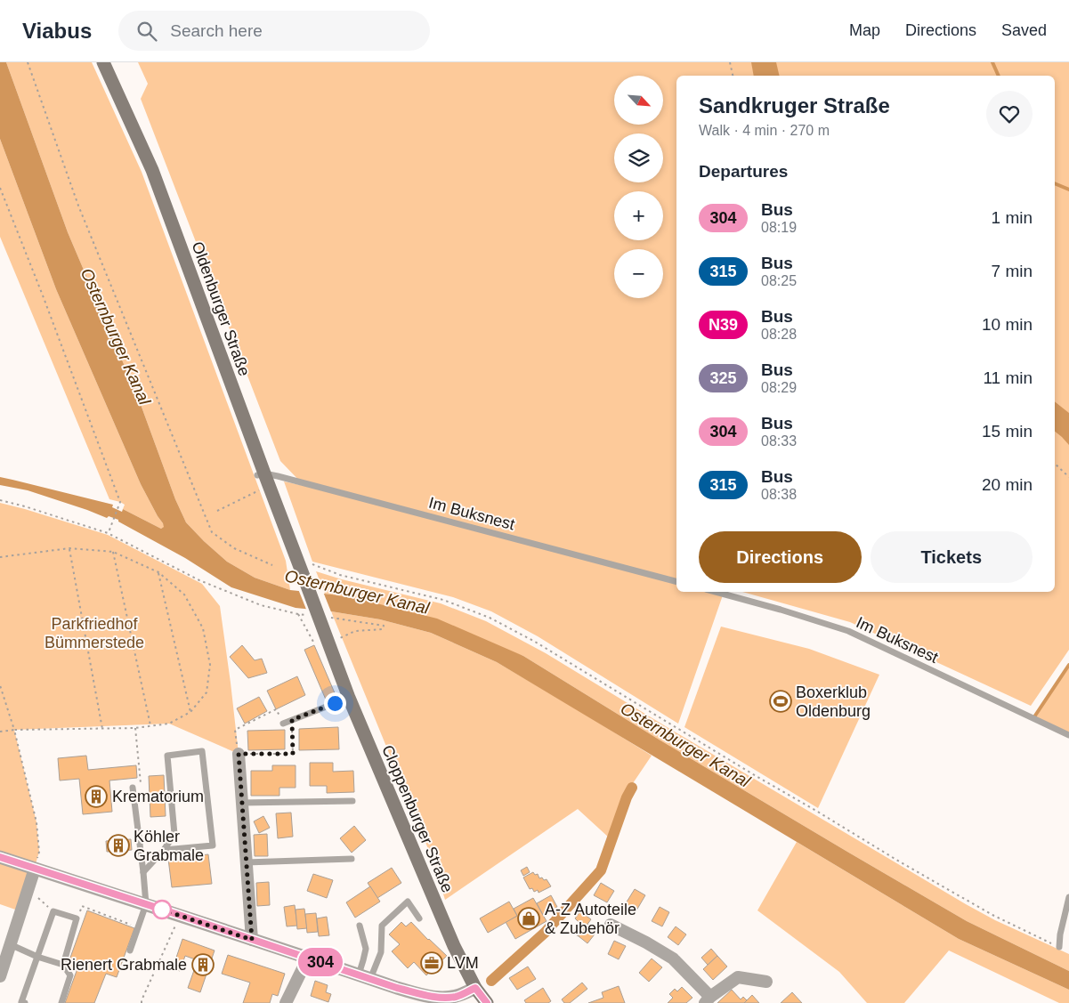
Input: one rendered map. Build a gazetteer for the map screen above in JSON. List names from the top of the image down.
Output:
{
  "streets": {
    "main road": ["Oldenburger Straße", "Cloppenburger Straße"],
    "lane": ["Im Buksnest"]
  },
  "crossings": [
    ["Oldenburger Straße", "Im Buksnest"],
    ["Oldenburger Straße", "Cloppenburger Straße"]
  ],
  "water": ["Osternburger Kanal"],
  "parks": ["Parkfriedhof Bümmerstede"],
  "places": {
    "sports": ["Boxerklub Oldenburg"],
    "building": ["Krematorium", "Köhler Grabmale", "Rienert Grabmale"],
    "shop": ["A-Z Autoteile & Zubehör"],
    "office": ["LVM"]
  },
  "lines": ["bus line 304"],
  "north": "bottom right",
  "page": {
    "header": "Viabus",
    "search": "Search here",
    "nav": ["Map", "Directions", "Saved"],
    "on_map": "304",
    "map_buttons": ["+", "−"],
    "heading": [
      ["Sandkruger Straße", "Walk · 4 min · 270 m"],
      "Departures"
    ],
    "list": [
      {
        "mark": "304",
        "name": "Bus",
        "note": "08:19",
        "value": "1 min"
      },
      {
        "mark": "315",
        "name": "Bus",
        "note": "08:25",
        "value": "7 min"
      },
      {
        "mark": "N39",
        "name": "Bus",
        "note": "08:28",
        "value": "10 min"
      },
      {
        "mark": "325",
        "name": "Bus",
        "note": "08:29",
        "value": "11 min"
      },
      {
        "mark": "304",
        "name": "Bus",
        "note": "08:33",
        "value": "15 min"
      },
      {
        "mark": "315",
        "name": "Bus",
        "note": "08:38",
        "value": "20 min"
      }
    ],
    "buttons": ["Directions", "Tickets"]
  }
}
